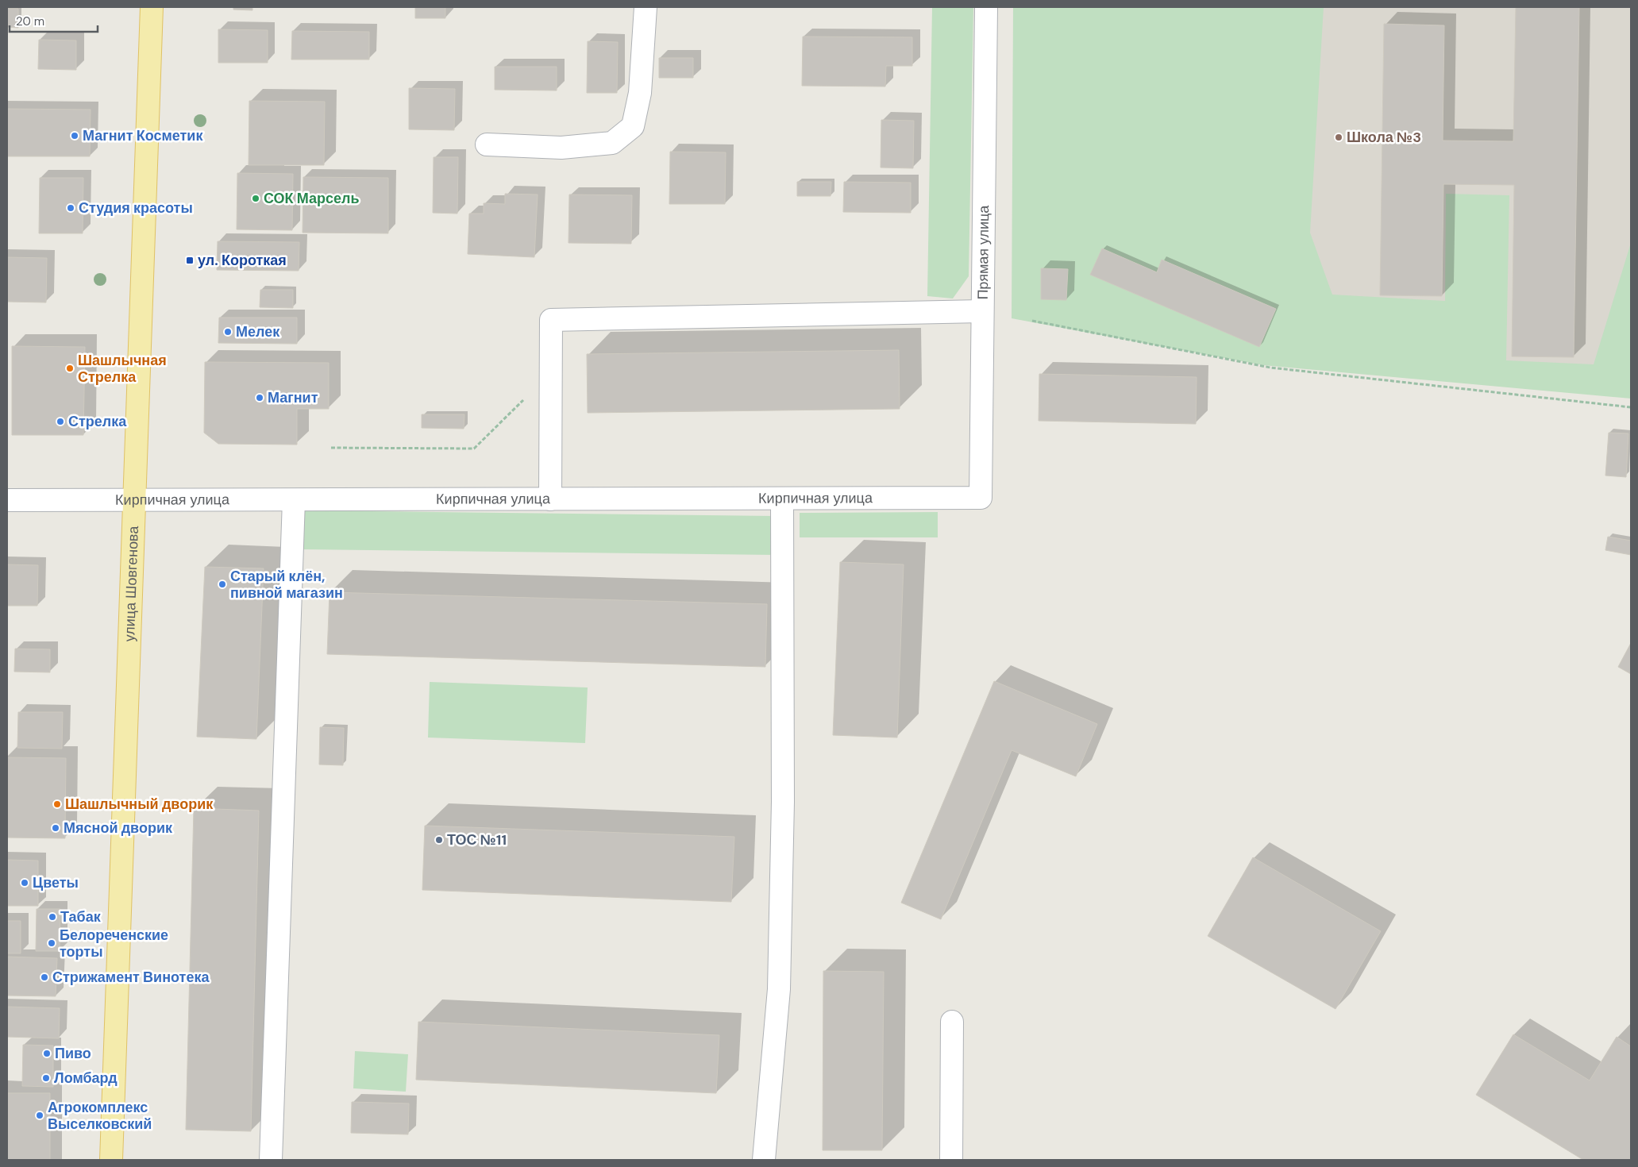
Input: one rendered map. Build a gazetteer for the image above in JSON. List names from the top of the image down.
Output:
{
  "streets": {
    "main road": ["улица Шовгенова"],
    "street": ["Прямая улица", "Кирпичная улица"]
  },
  "crossings": [
    ["Прямая улица", "Кирпичная улица"],
    ["Кирпичная улица", "улица Шовгенова"]
  ],
  "places": {
    "other": [
      "Магнит Косметик",
      "Школа №3",
      "СОК Марсель",
      "Студия красоты",
      "Мелек",
      "Шашлычная Стрелка",
      "Магнит",
      "Стрелка",
      "Старый клён, пивной магазин",
      "Шашлычный дворик",
      "Мясной дворик",
      "ТОС №11",
      "Цветы",
      "Табак",
      "Белореченские торты",
      "Стрижамент Винотека",
      "Пиво",
      "Ломбард",
      "Агрокомплекс Выселковский"
    ],
    "transit": ["ул. Короткая"]
  },
  "scale_bar": "20 m"
}
